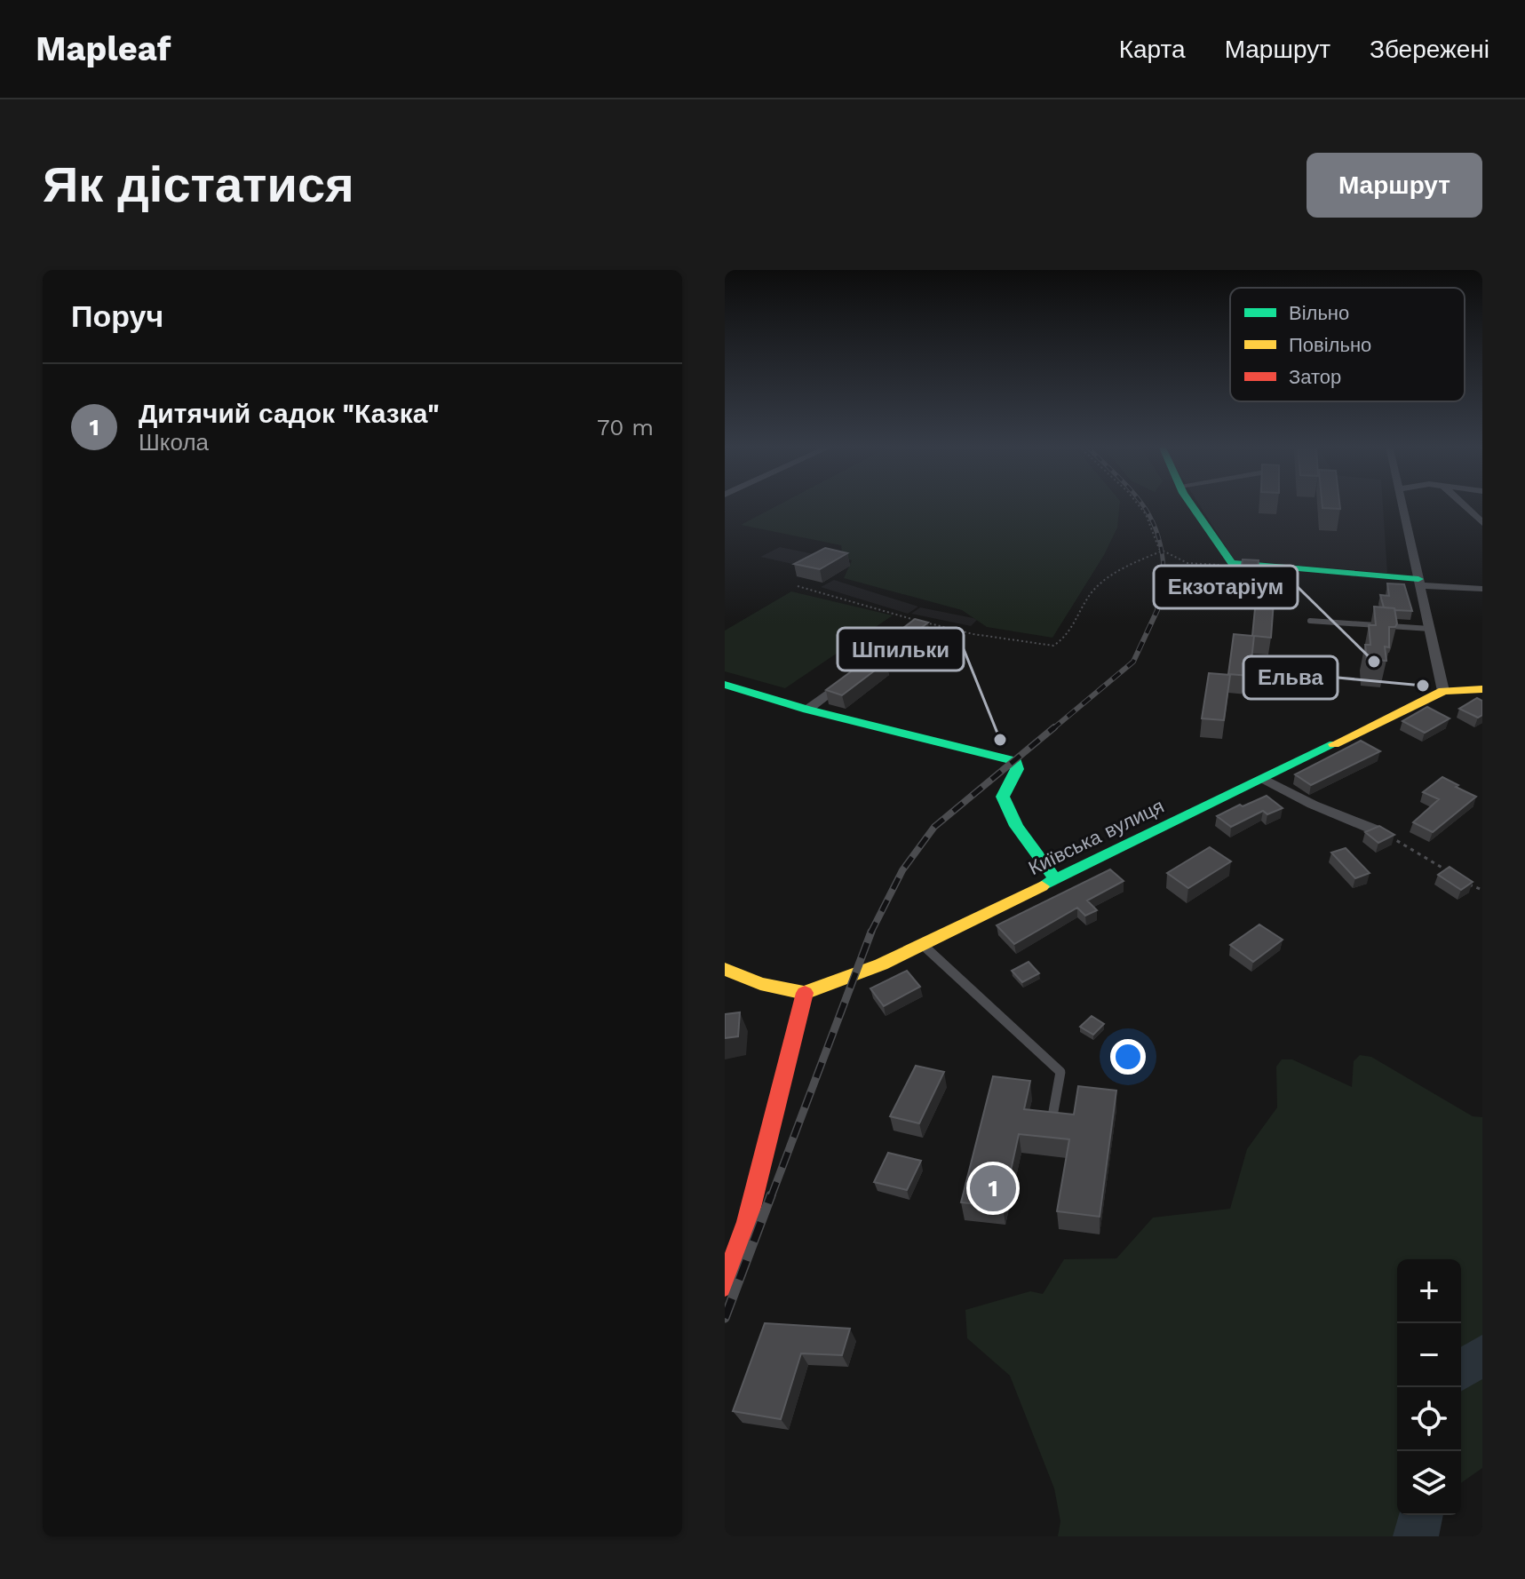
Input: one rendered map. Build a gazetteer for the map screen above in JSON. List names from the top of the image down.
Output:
{
  "streets": {
    "street": ["Київська вулиця"]
  },
  "places": ["Екзотаріум", "Ельва", "Шпильки"],
  "legend": ["Вільно", "Повільно", "Затор"],
  "page": {
    "header": "Mapleaf",
    "nav": ["Карта", "Маршрут", "Збережені"],
    "buttons": "Маршрут",
    "title": "Як дістатися",
    "heading": "Поруч",
    "list": [
      {
        "mark": "1",
        "name": "Дитячий садок \"Казка\"",
        "note": "Школа",
        "value": "70 m"
      }
    ],
    "pins": "1",
    "map_buttons": ["+", "−"]
  }
}
